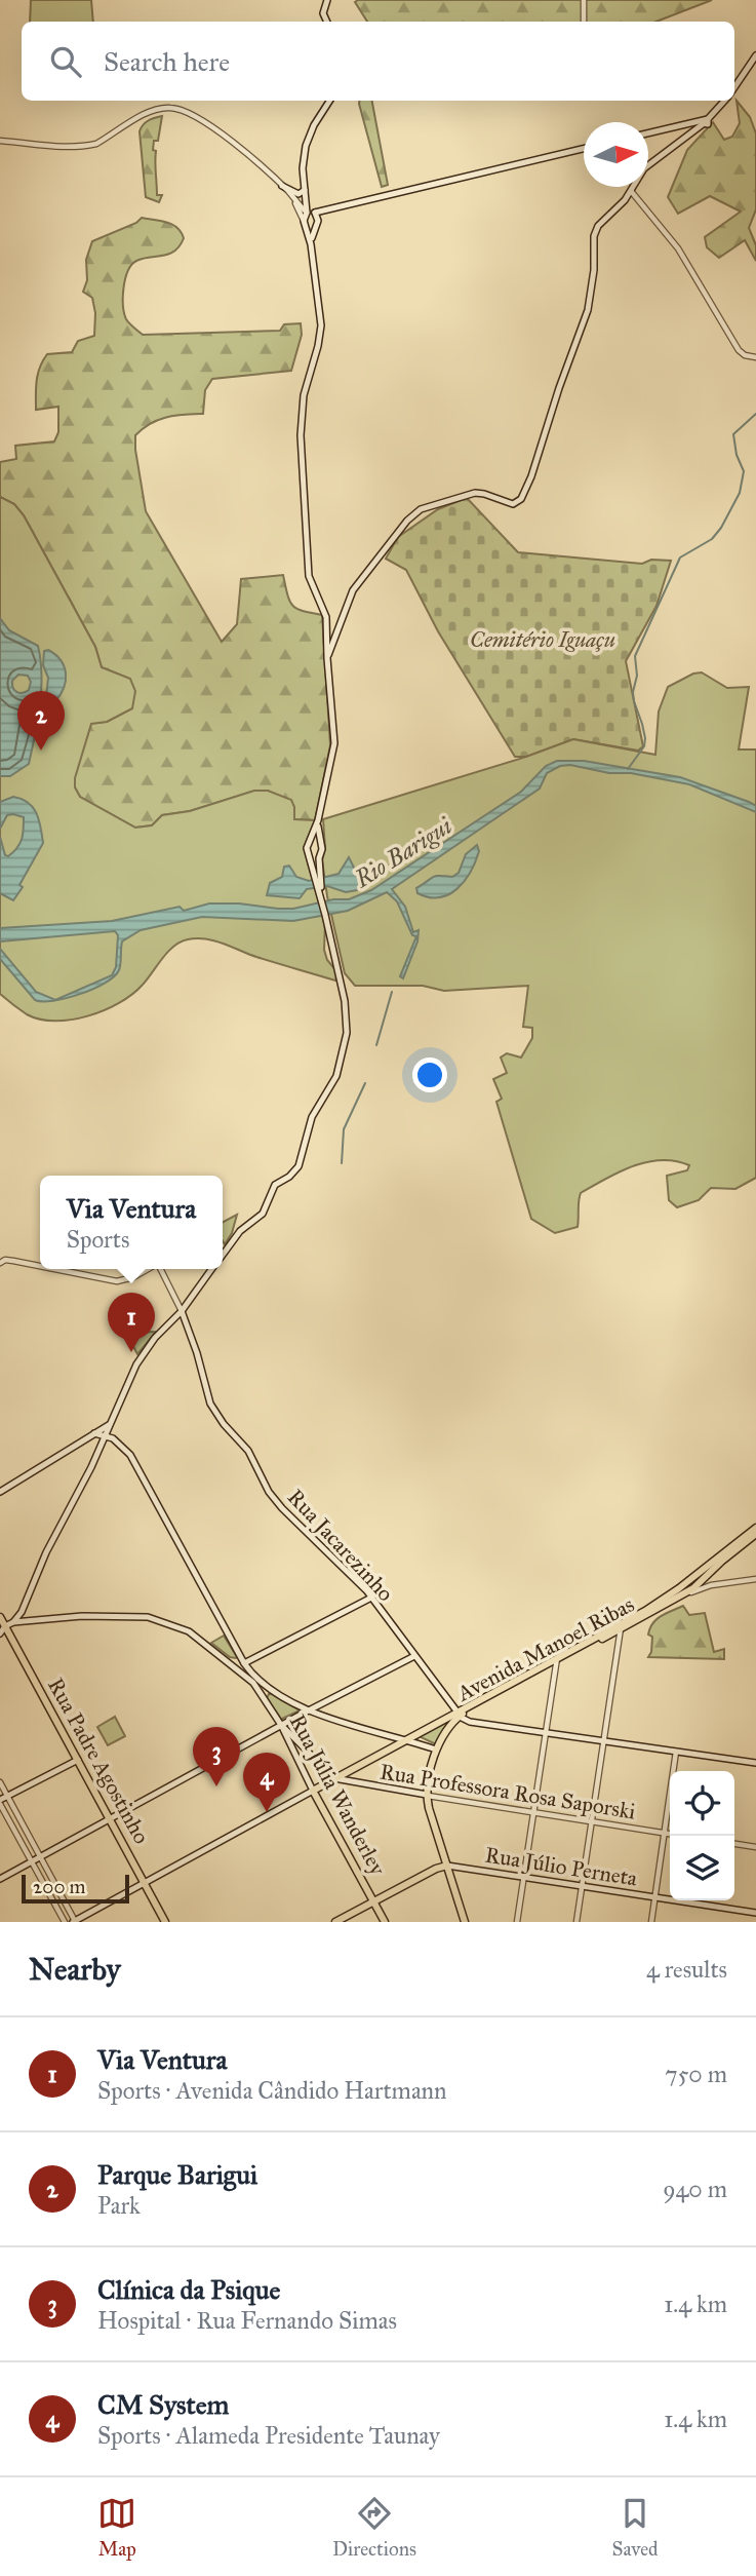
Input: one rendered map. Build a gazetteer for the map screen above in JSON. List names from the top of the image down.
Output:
{
  "streets": {
    "main road": [
      "Rua Jacarezinho",
      "Avenida Manoel Ribas",
      "Rua Padre Agostinho",
      "Rua Professora Rosa Saporski",
      "Rua Júlia Wanderley",
      "Rua Júlio Perneta"
    ]
  },
  "crossings": [
    ["Rua Jacarezinho", "Avenida Manoel Ribas"],
    ["Avenida Manoel Ribas", "Rua Professora Rosa Saporski"],
    ["Avenida Manoel Ribas", "Rua Júlio Perneta"]
  ],
  "water": ["Rio Barigui"],
  "parks": ["Cemitério Iguaçu"],
  "scale_bar": "200 m",
  "north": "right",
  "page": {
    "search": "Search here",
    "pins": [
      "2",
      "1",
      "3",
      "4"
    ],
    "popup": ["Via Ventura", "Sports"],
    "scale": "200 m",
    "heading": ["Nearby", "4 results"],
    "list": [
      {
        "mark": "1",
        "name": "Via Ventura",
        "note": "Sports · Avenida Cândido Hartmann",
        "value": "750 m"
      },
      {
        "mark": "2",
        "name": "Parque Barigui",
        "note": "Park",
        "value": "940 m"
      },
      {
        "mark": "3",
        "name": "Clínica da Psique",
        "note": "Hospital · Rua Fernando Simas",
        "value": "1.4 km"
      },
      {
        "mark": "4",
        "name": "CM System",
        "note": "Sports · Alameda Presidente Taunay",
        "value": "1.4 km"
      }
    ],
    "nav": ["Map", "Directions", "Saved"]
  }
}
